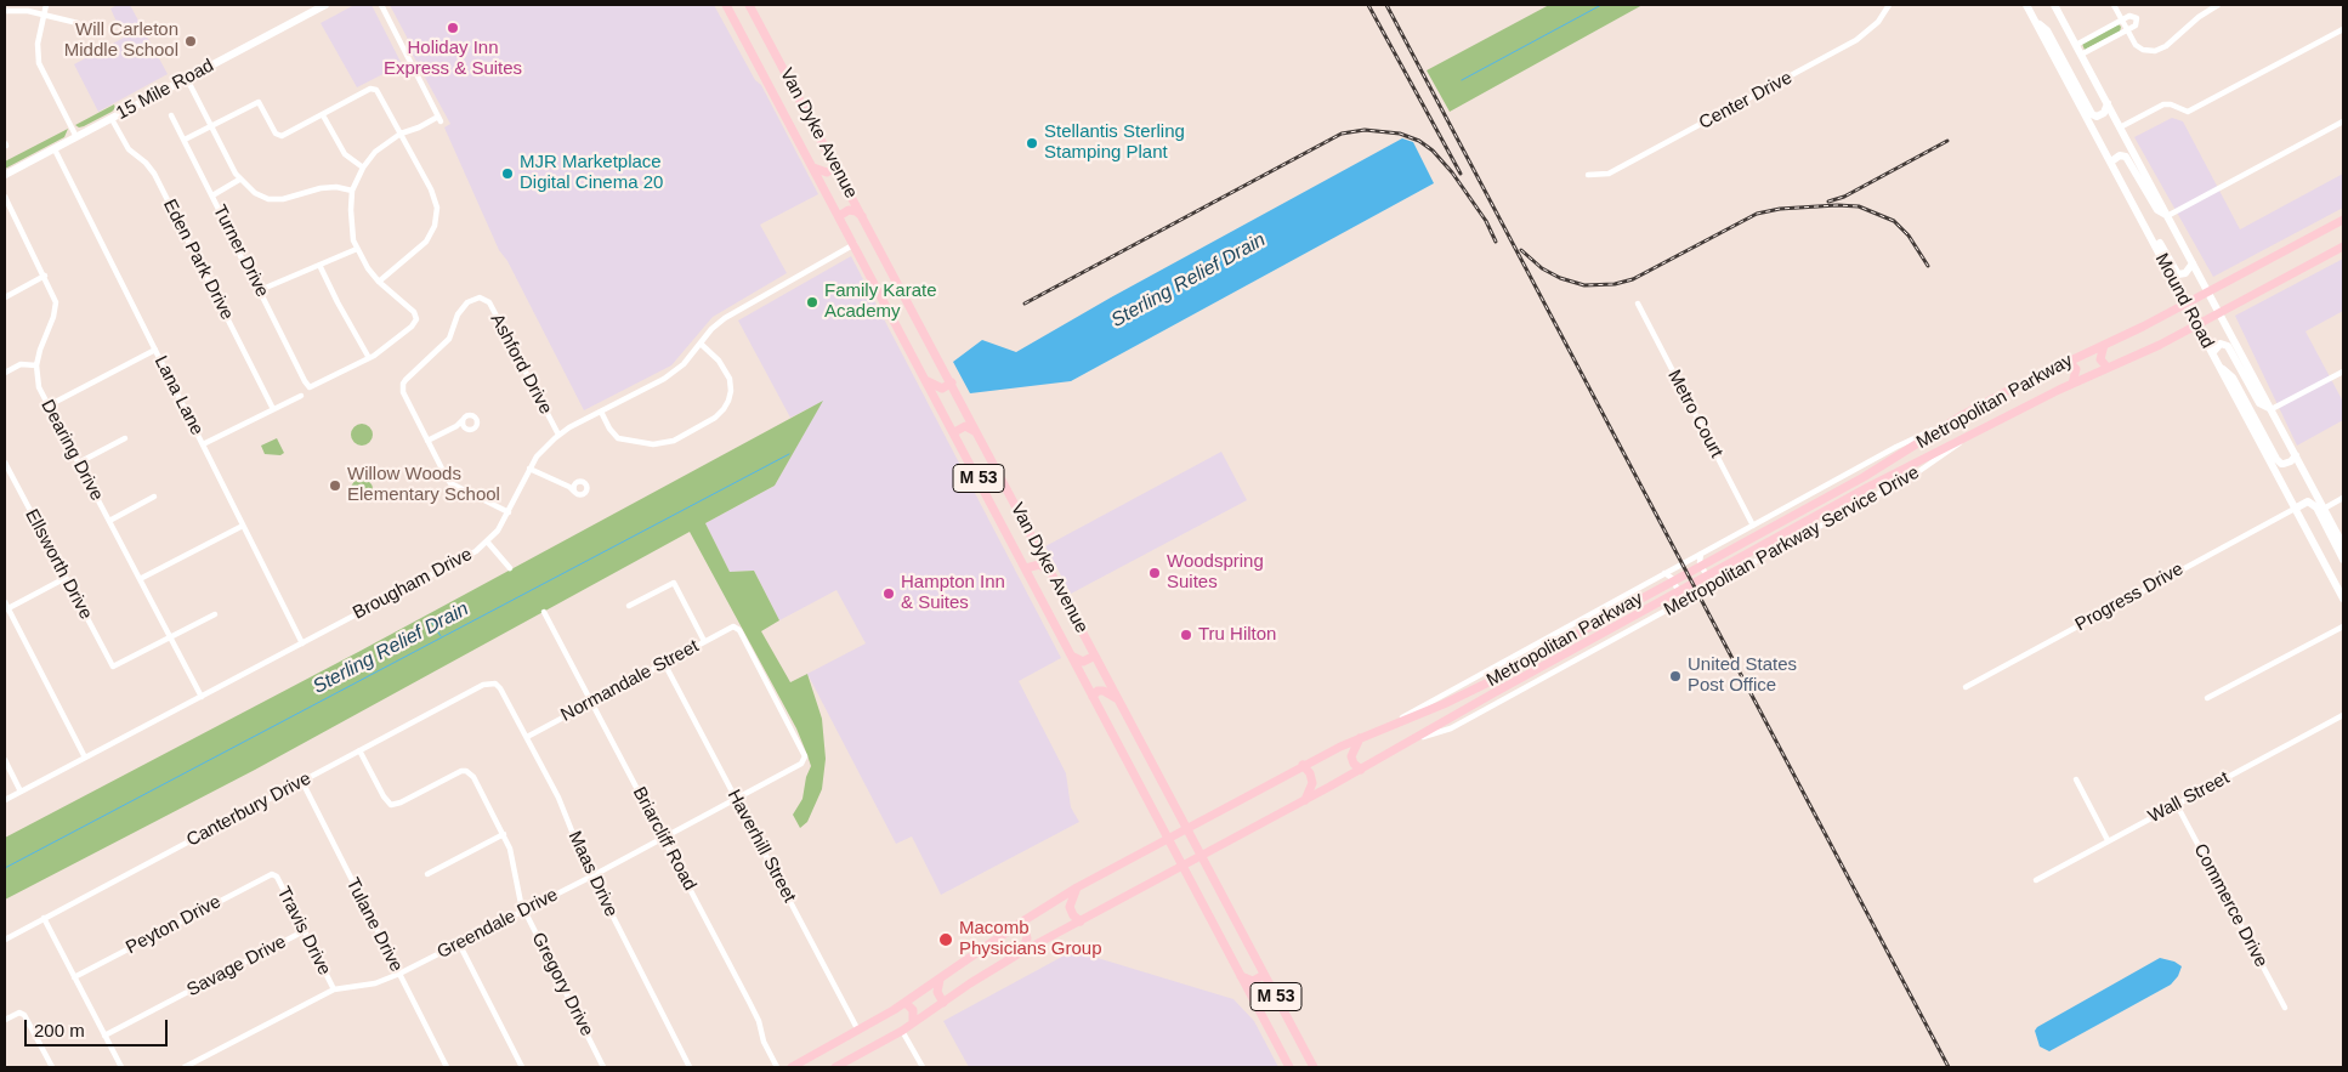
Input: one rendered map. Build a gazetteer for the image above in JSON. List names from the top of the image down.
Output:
{
  "streets": {
    "main road": [
      "15 Mile Road",
      "Van Dyke Avenue",
      "Mound Road",
      "Metropolitan Parkway",
      "M 53"
    ],
    "street": [
      "Center Drive",
      "Turner Drive",
      "Eden Park Drive",
      "Ashford Drive",
      "Lana Lane",
      "Metro Court",
      "Dearing Drive",
      "Metropolitan Parkway Service Drive",
      "Ellsworth Drive",
      "Brougham Drive",
      "Progress Drive",
      "Normandale Street",
      "Wall Street",
      "Canterbury Drive",
      "Briarcliff Road",
      "Haverhill Street",
      "Maas Drive",
      "Commerce Drive",
      "Greendale Drive",
      "Peyton Drive",
      "Tulane Drive",
      "Travis Drive",
      "Savage Drive",
      "Gregory Drive"
    ]
  },
  "crossings": [
    ["15 Mile Road", "Eden Park Drive"],
    ["15 Mile Road", "Lana Lane"],
    ["Van Dyke Avenue", "Metropolitan Parkway"],
    ["Van Dyke Avenue", "Brougham Drive"],
    ["Mound Road", "Metropolitan Parkway"],
    ["Mound Road", "Progress Drive"],
    ["Ashford Drive", "Brougham Drive"],
    ["Lana Lane", "Brougham Drive"],
    ["Metropolitan Parkway", "Metropolitan Parkway Service Drive"],
    ["Metropolitan Parkway", "Haverhill Street"],
    ["Metro Court", "Metropolitan Parkway Service Drive"],
    ["Dearing Drive", "Ellsworth Drive"],
    ["Dearing Drive", "Brougham Drive"],
    ["Normandale Street", "Briarcliff Road"],
    ["Normandale Street", "Haverhill Street"],
    ["Normandale Street", "Maas Drive"],
    ["Normandale Street", "Greendale Drive"],
    ["Wall Street", "Commerce Drive"],
    ["Canterbury Drive", "Maas Drive"],
    ["Canterbury Drive", "Tulane Drive"],
    ["Canterbury Drive", "Gregory Drive"],
    ["Briarcliff Road", "Greendale Drive"],
    ["Haverhill Street", "Greendale Drive"],
    ["Maas Drive", "Greendale Drive"],
    ["Greendale Drive", "Tulane Drive"],
    ["Greendale Drive", "Travis Drive"],
    ["Greendale Drive", "Gregory Drive"],
    ["Peyton Drive", "Travis Drive"],
    ["Travis Drive", "Savage Drive"]
  ],
  "water": ["Sterling Relief Drain"],
  "places": [
    "Holiday Inn Express & Suites",
    "Will Carleton Middle School",
    "Stellantis Sterling Stamping Plant",
    "MJR Marketplace Digital Cinema 20",
    "Family Karate Academy",
    "Willow Woods Elementary School",
    "Woodspring Suites",
    "Hampton Inn & Suites",
    "Tru Hilton",
    "United States Post Office",
    "Macomb Physicians Group"
  ],
  "scale_bar": "200 m"
}
